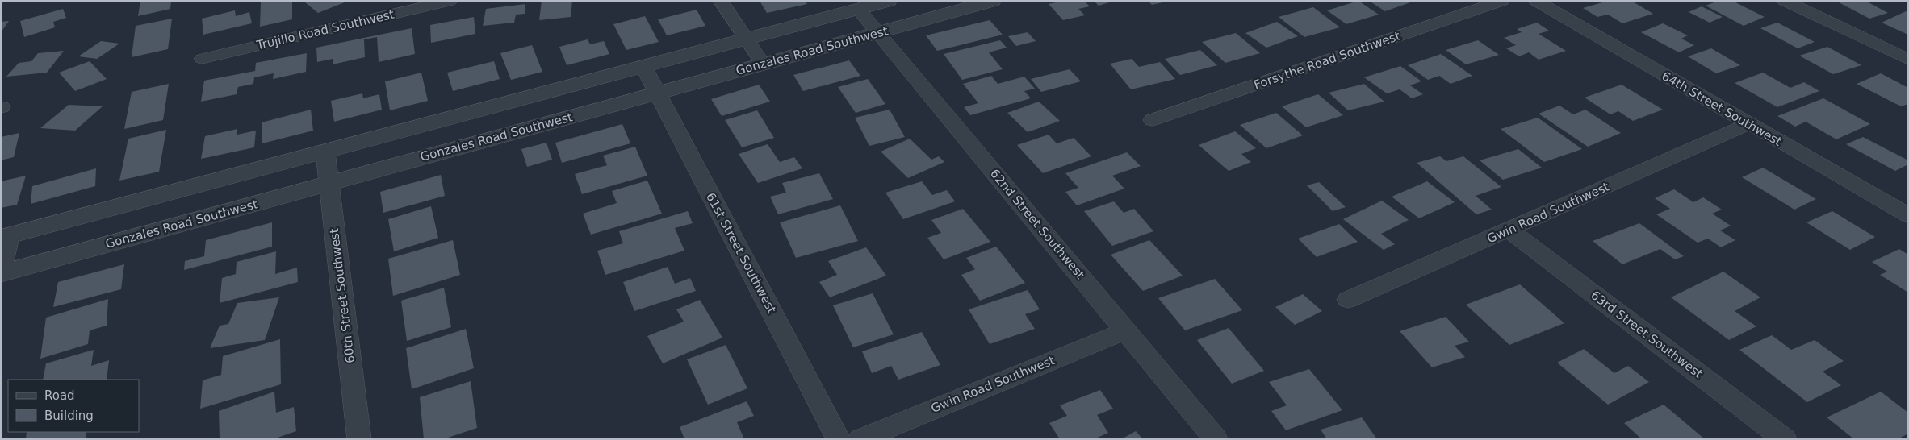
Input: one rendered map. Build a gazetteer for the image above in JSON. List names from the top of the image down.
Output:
{
  "streets": {
    "street": [
      "Trujillo Road Southwest",
      "Gonzales Road Southwest",
      "Forsythe Road Southwest",
      "64th Street Southwest",
      "Gwin Road Southwest",
      "62nd Street Southwest",
      "61st Street Southwest",
      "60th Street Southwest",
      "63rd Street Southwest"
    ]
  },
  "crossings": [
    ["Gonzales Road Southwest", "62nd Street Southwest"],
    ["Gonzales Road Southwest", "61st Street Southwest"],
    ["Gonzales Road Southwest", "60th Street Southwest"],
    ["64th Street Southwest", "Gwin Road Southwest"],
    ["Gwin Road Southwest", "62nd Street Southwest"],
    ["Gwin Road Southwest", "63rd Street Southwest"]
  ],
  "legend": ["Road", "Building"]
}
